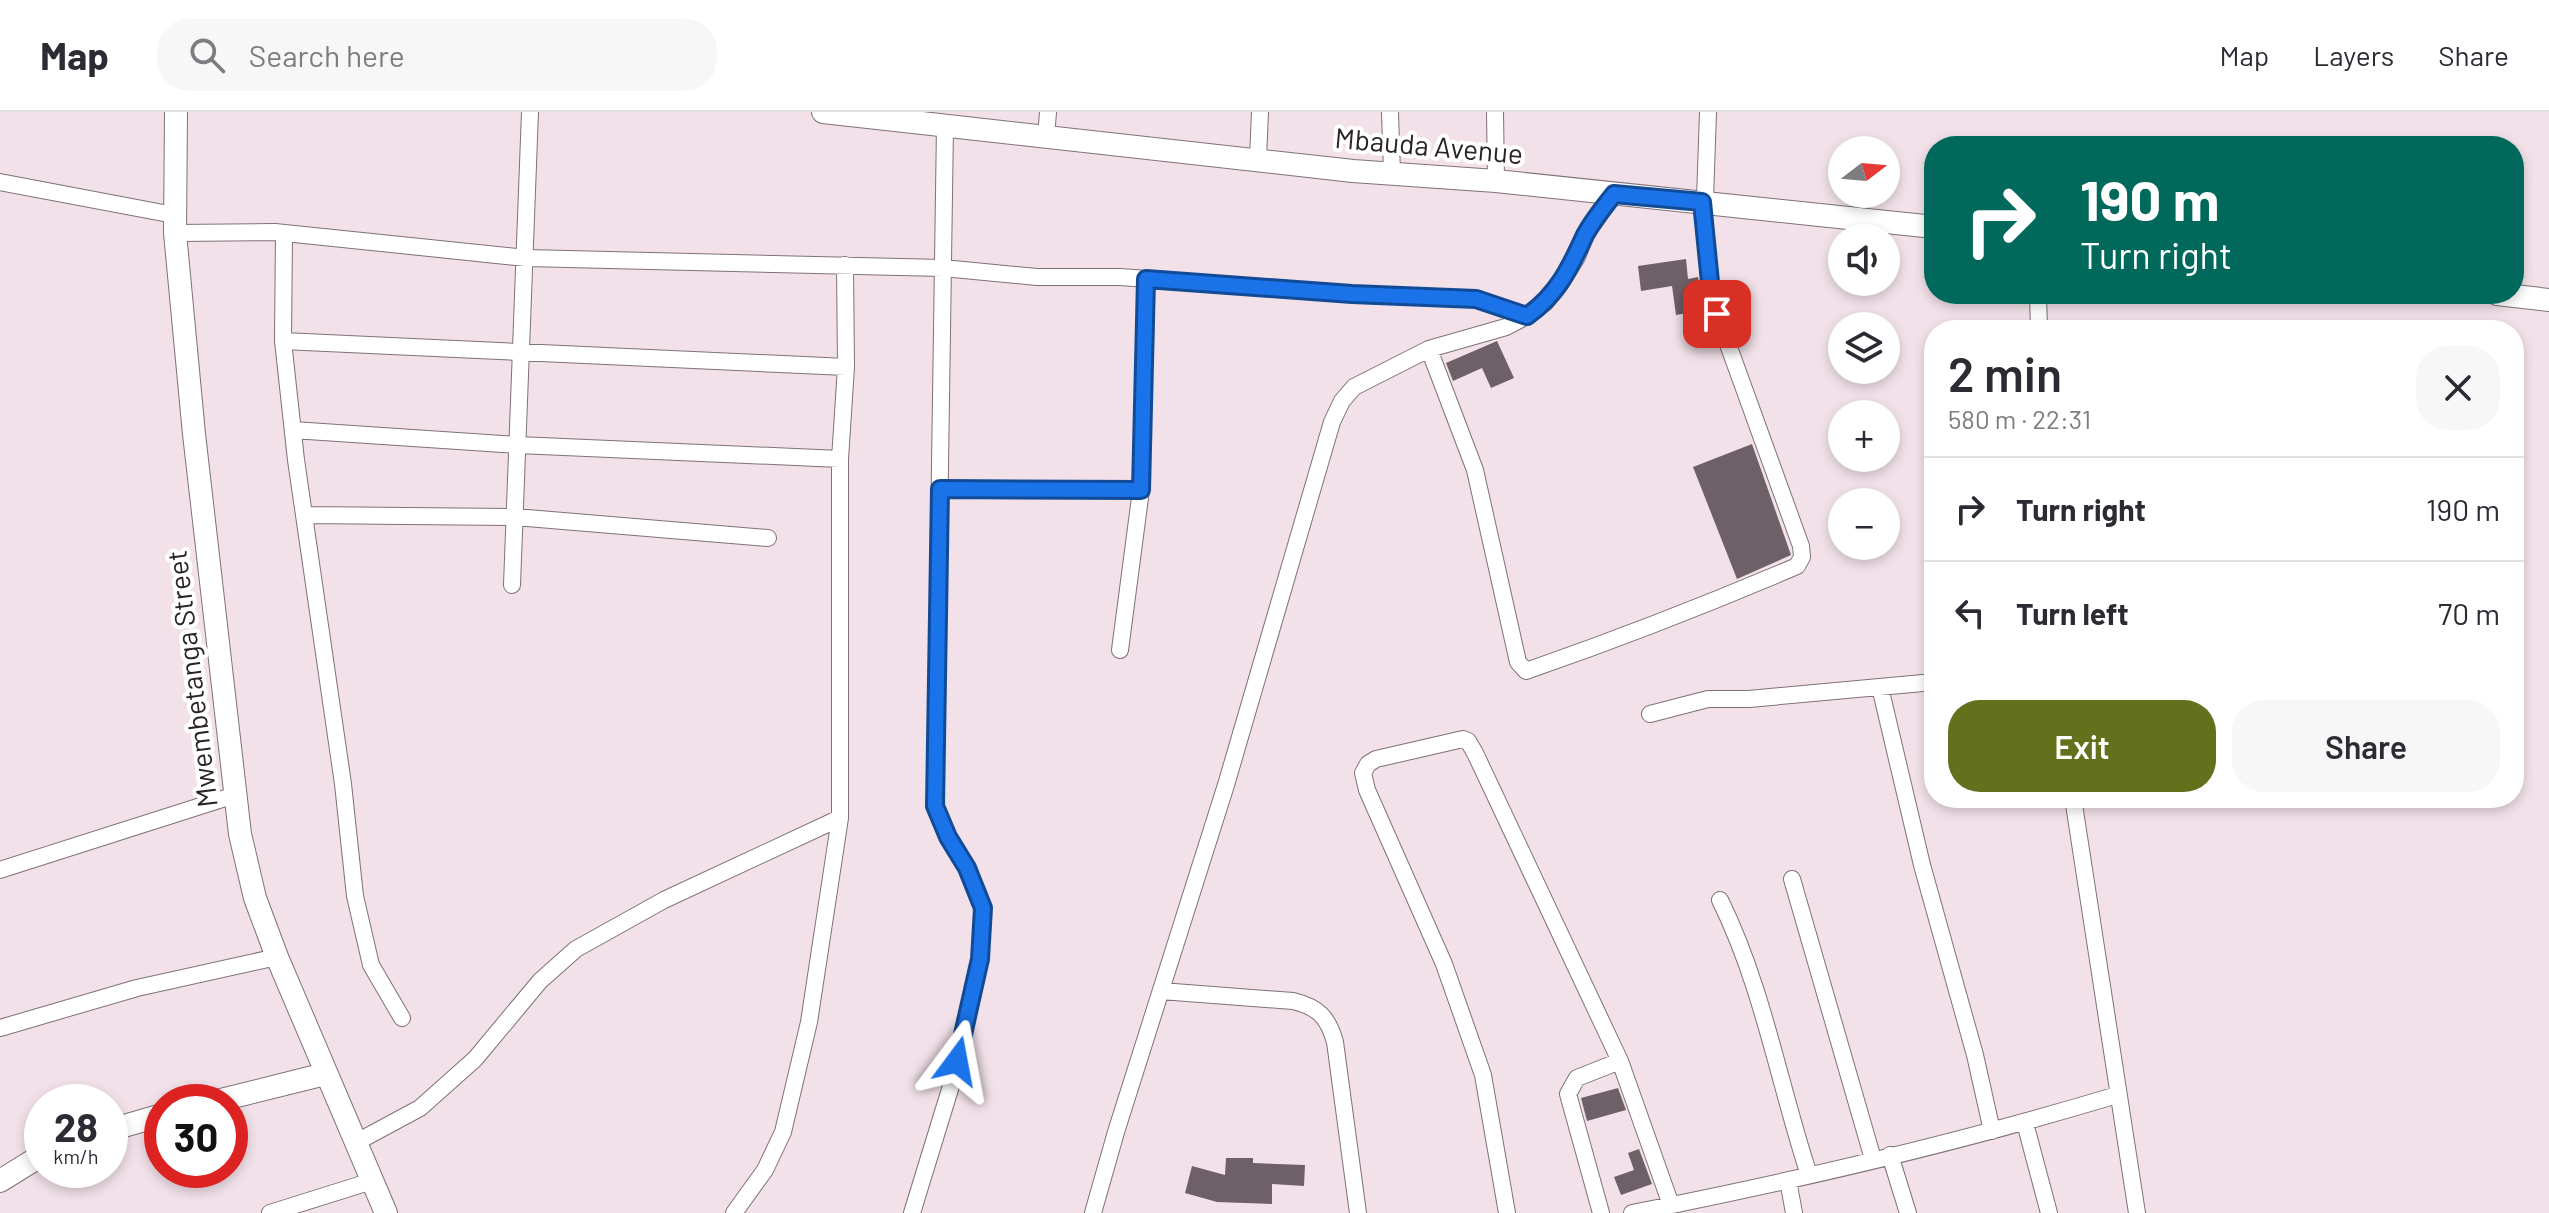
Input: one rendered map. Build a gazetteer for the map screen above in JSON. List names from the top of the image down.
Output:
{
  "streets": {
    "street": ["Mbauda Avenue", "Mwembetanga Street"]
  },
  "north": "right",
  "page": {
    "header": "Map",
    "search": "Search here",
    "nav": ["Map", "Layers", "Share"],
    "map_buttons": ["+", "−"],
    "turn": ["190 m", "Turn right"],
    "heading": ["2 min", "580 m · 22:31"],
    "list": [
      {
        "name": "Turn right",
        "value": "190 m"
      },
      {
        "name": "Turn left",
        "value": "70 m"
      }
    ],
    "buttons": ["Exit", "Share"],
    "speed": "28 km/h",
    "limit": "30"
  }
}
